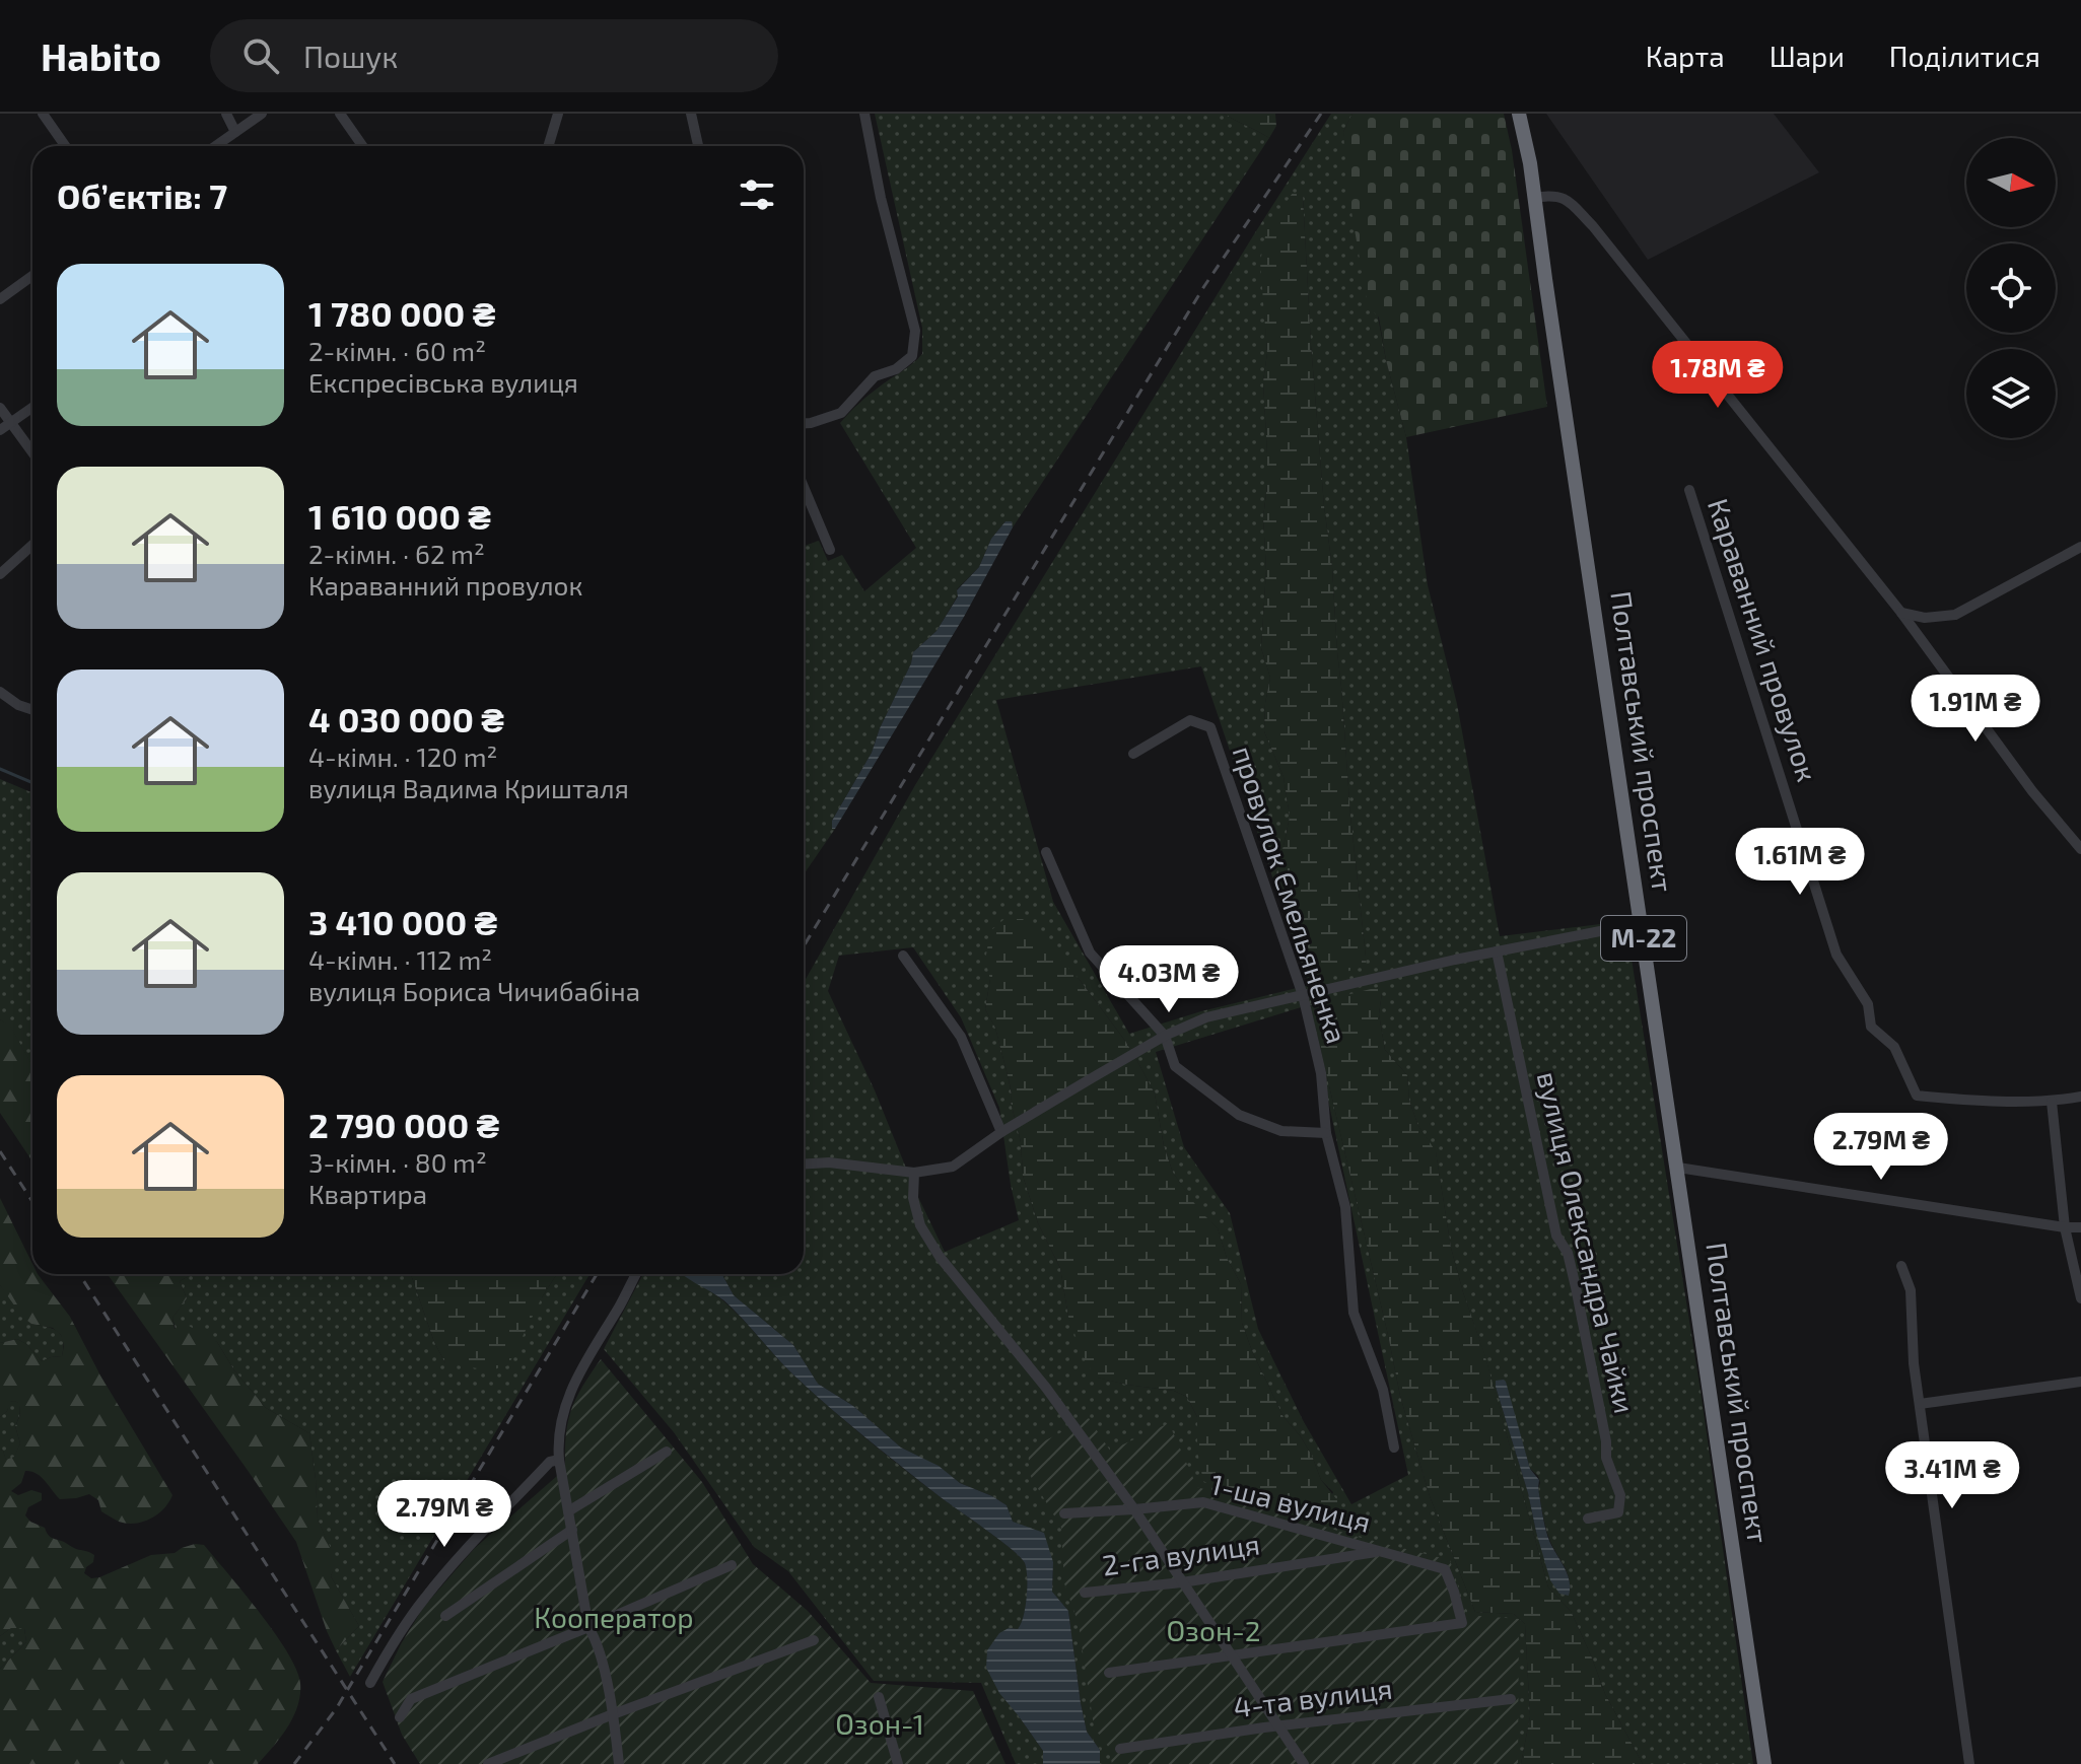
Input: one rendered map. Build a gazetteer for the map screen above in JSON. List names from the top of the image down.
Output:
{
  "streets": {
    "highway": ["Полтавський проспект", "М-22"],
    "street": [
      "Караванний провулок",
      "провулок Ємельяненка",
      "вулиця Олександра Чайки",
      "1-ша вулиця",
      "2-га вулиця",
      "4-та вулиця"
    ]
  },
  "crossings": [
    ["1-ша вулиця", "2-га вулиця"]
  ],
  "parks": ["Кооператор", "Озон-2", "Озон-1"],
  "north": "right",
  "page": {
    "header": "Habito",
    "search": "Пошук",
    "nav": ["Карта", "Шари", "Поділитися"],
    "heading": "Об’єктів: 7",
    "list": [
      {
        "name": "1 780 000 ₴",
        "note": "2-кімн. · 60 m² · Експресівська вулиця"
      },
      {
        "name": "1 610 000 ₴",
        "note": "2-кімн. · 62 m² · Караванний провулок"
      },
      {
        "name": "4 030 000 ₴",
        "note": "4-кімн. · 120 m² · вулиця Вадима Кришталя"
      },
      {
        "name": "3 410 000 ₴",
        "note": "4-кімн. · 112 m² · вулиця Бориса Чичибабіна"
      },
      {
        "name": "2 790 000 ₴",
        "note": "3-кімн. · 80 m² · Квартира"
      }
    ],
    "price": [
      "1.78M ₴",
      "1.91M ₴",
      "1.61M ₴",
      "4.03M ₴",
      "2.79M ₴",
      "3.41M ₴",
      "2.79M ₴"
    ]
  }
}
